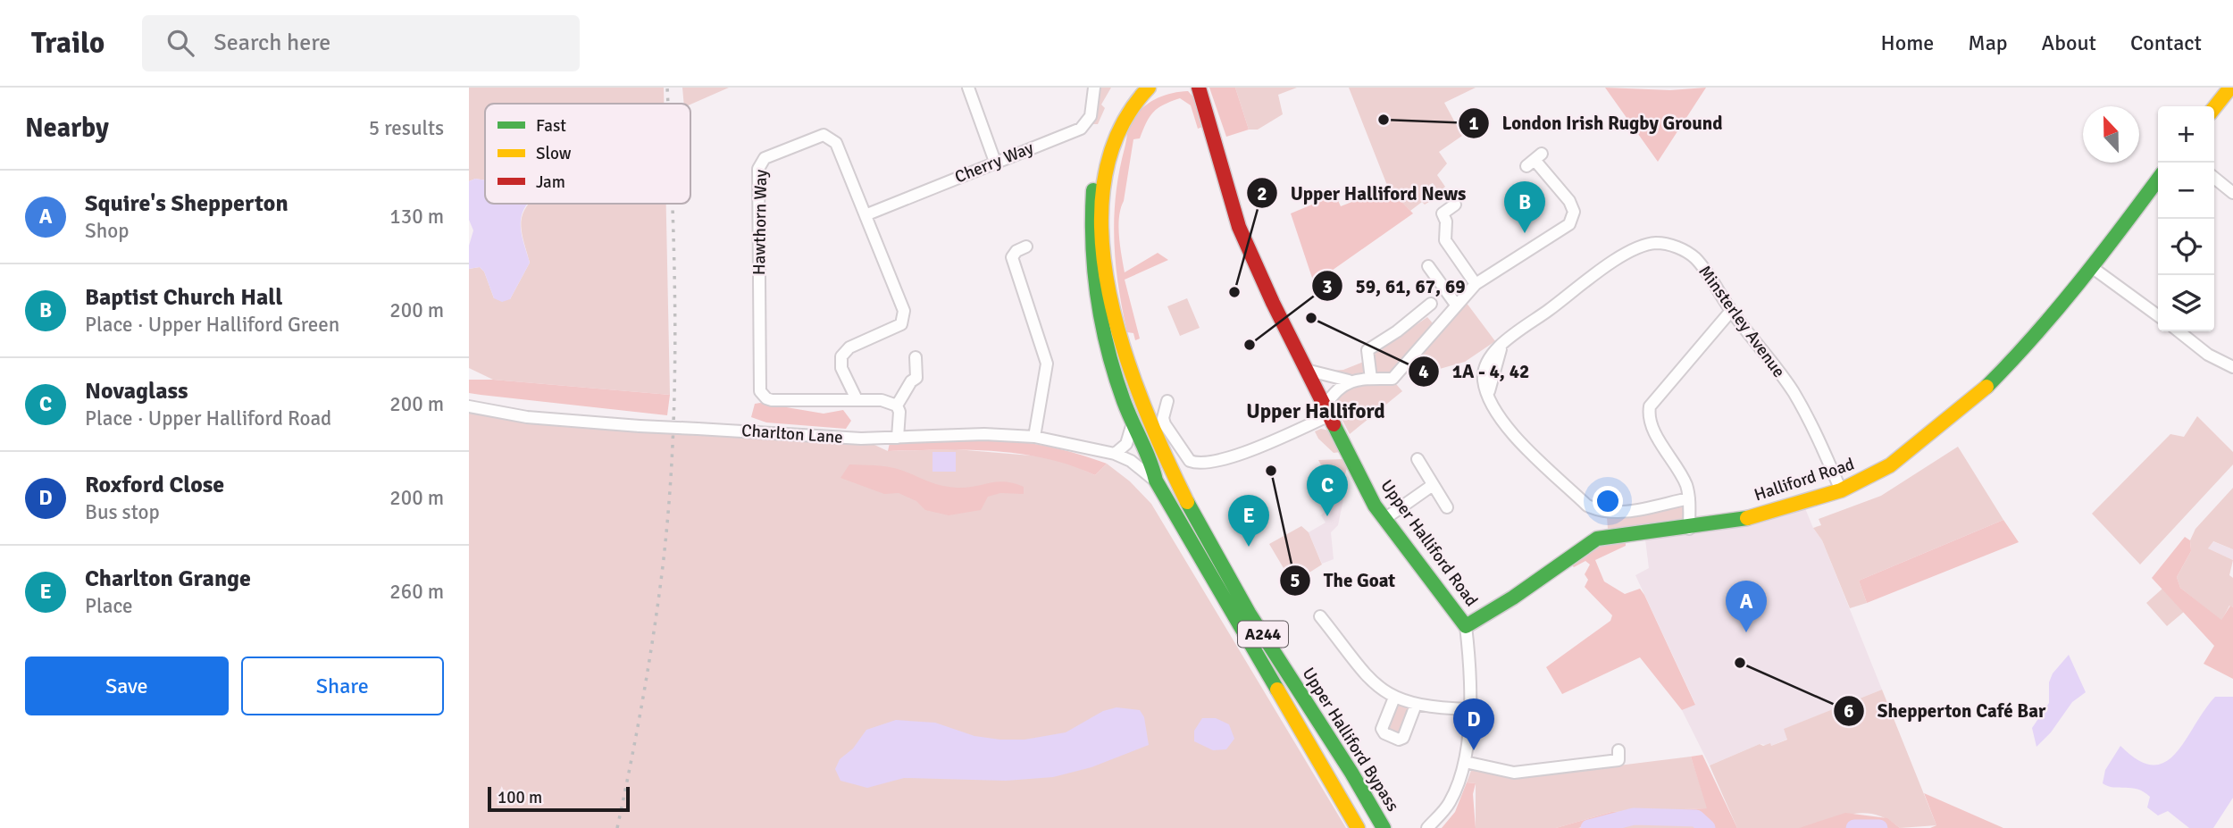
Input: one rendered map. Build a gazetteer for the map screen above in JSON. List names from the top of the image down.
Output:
{
  "streets": {
    "main road": [
      "Halliford Road",
      "Upper Halliford Road",
      "A244",
      "Upper Halliford Bypass"
    ],
    "street": [
      "Cherry Way",
      "Hawthorn Way",
      "Minsterley Avenue",
      "Charlton Lane"
    ]
  },
  "crossings": [
    ["Cherry Way", "Hawthorn Way"],
    ["Minsterley Avenue", "Halliford Road"],
    ["Charlton Lane", "Upper Halliford Bypass"],
    ["Halliford Road", "Upper Halliford Road"]
  ],
  "districts": ["Upper Halliford"],
  "places": [
    "London Irish Rugby Ground",
    "Upper Halliford News",
    "1A - 4, 42",
    "59, 61, 67, 69",
    "The Goat",
    "Shepperton Café Bar"
  ],
  "legend": ["Fast", "Slow", "Jam"],
  "scale_bar": "100 m",
  "north": "top",
  "page": {
    "header": "Trailo",
    "search": "Search here",
    "nav": [
      "Home",
      "Map",
      "About",
      "Contact"
    ],
    "heading": ["Nearby", "5 results"],
    "map_buttons": ["+", "−"],
    "list": [
      {
        "mark": "A",
        "name": "Squire's Shepperton",
        "note": "Shop",
        "value": "130 m"
      },
      {
        "mark": "B",
        "name": "Baptist Church Hall",
        "note": "Place · Upper Halliford Green",
        "value": "200 m"
      },
      {
        "mark": "C",
        "name": "Novaglass",
        "note": "Place · Upper Halliford Road",
        "value": "200 m"
      },
      {
        "mark": "D",
        "name": "Roxford Close",
        "note": "Bus stop",
        "value": "200 m"
      },
      {
        "mark": "E",
        "name": "Charlton Grange",
        "note": "Place",
        "value": "260 m"
      }
    ],
    "pins": [
      "B",
      "C",
      "E",
      "A",
      "D"
    ],
    "buttons": ["Save", "Share"],
    "scale": "100 m"
  }
}
